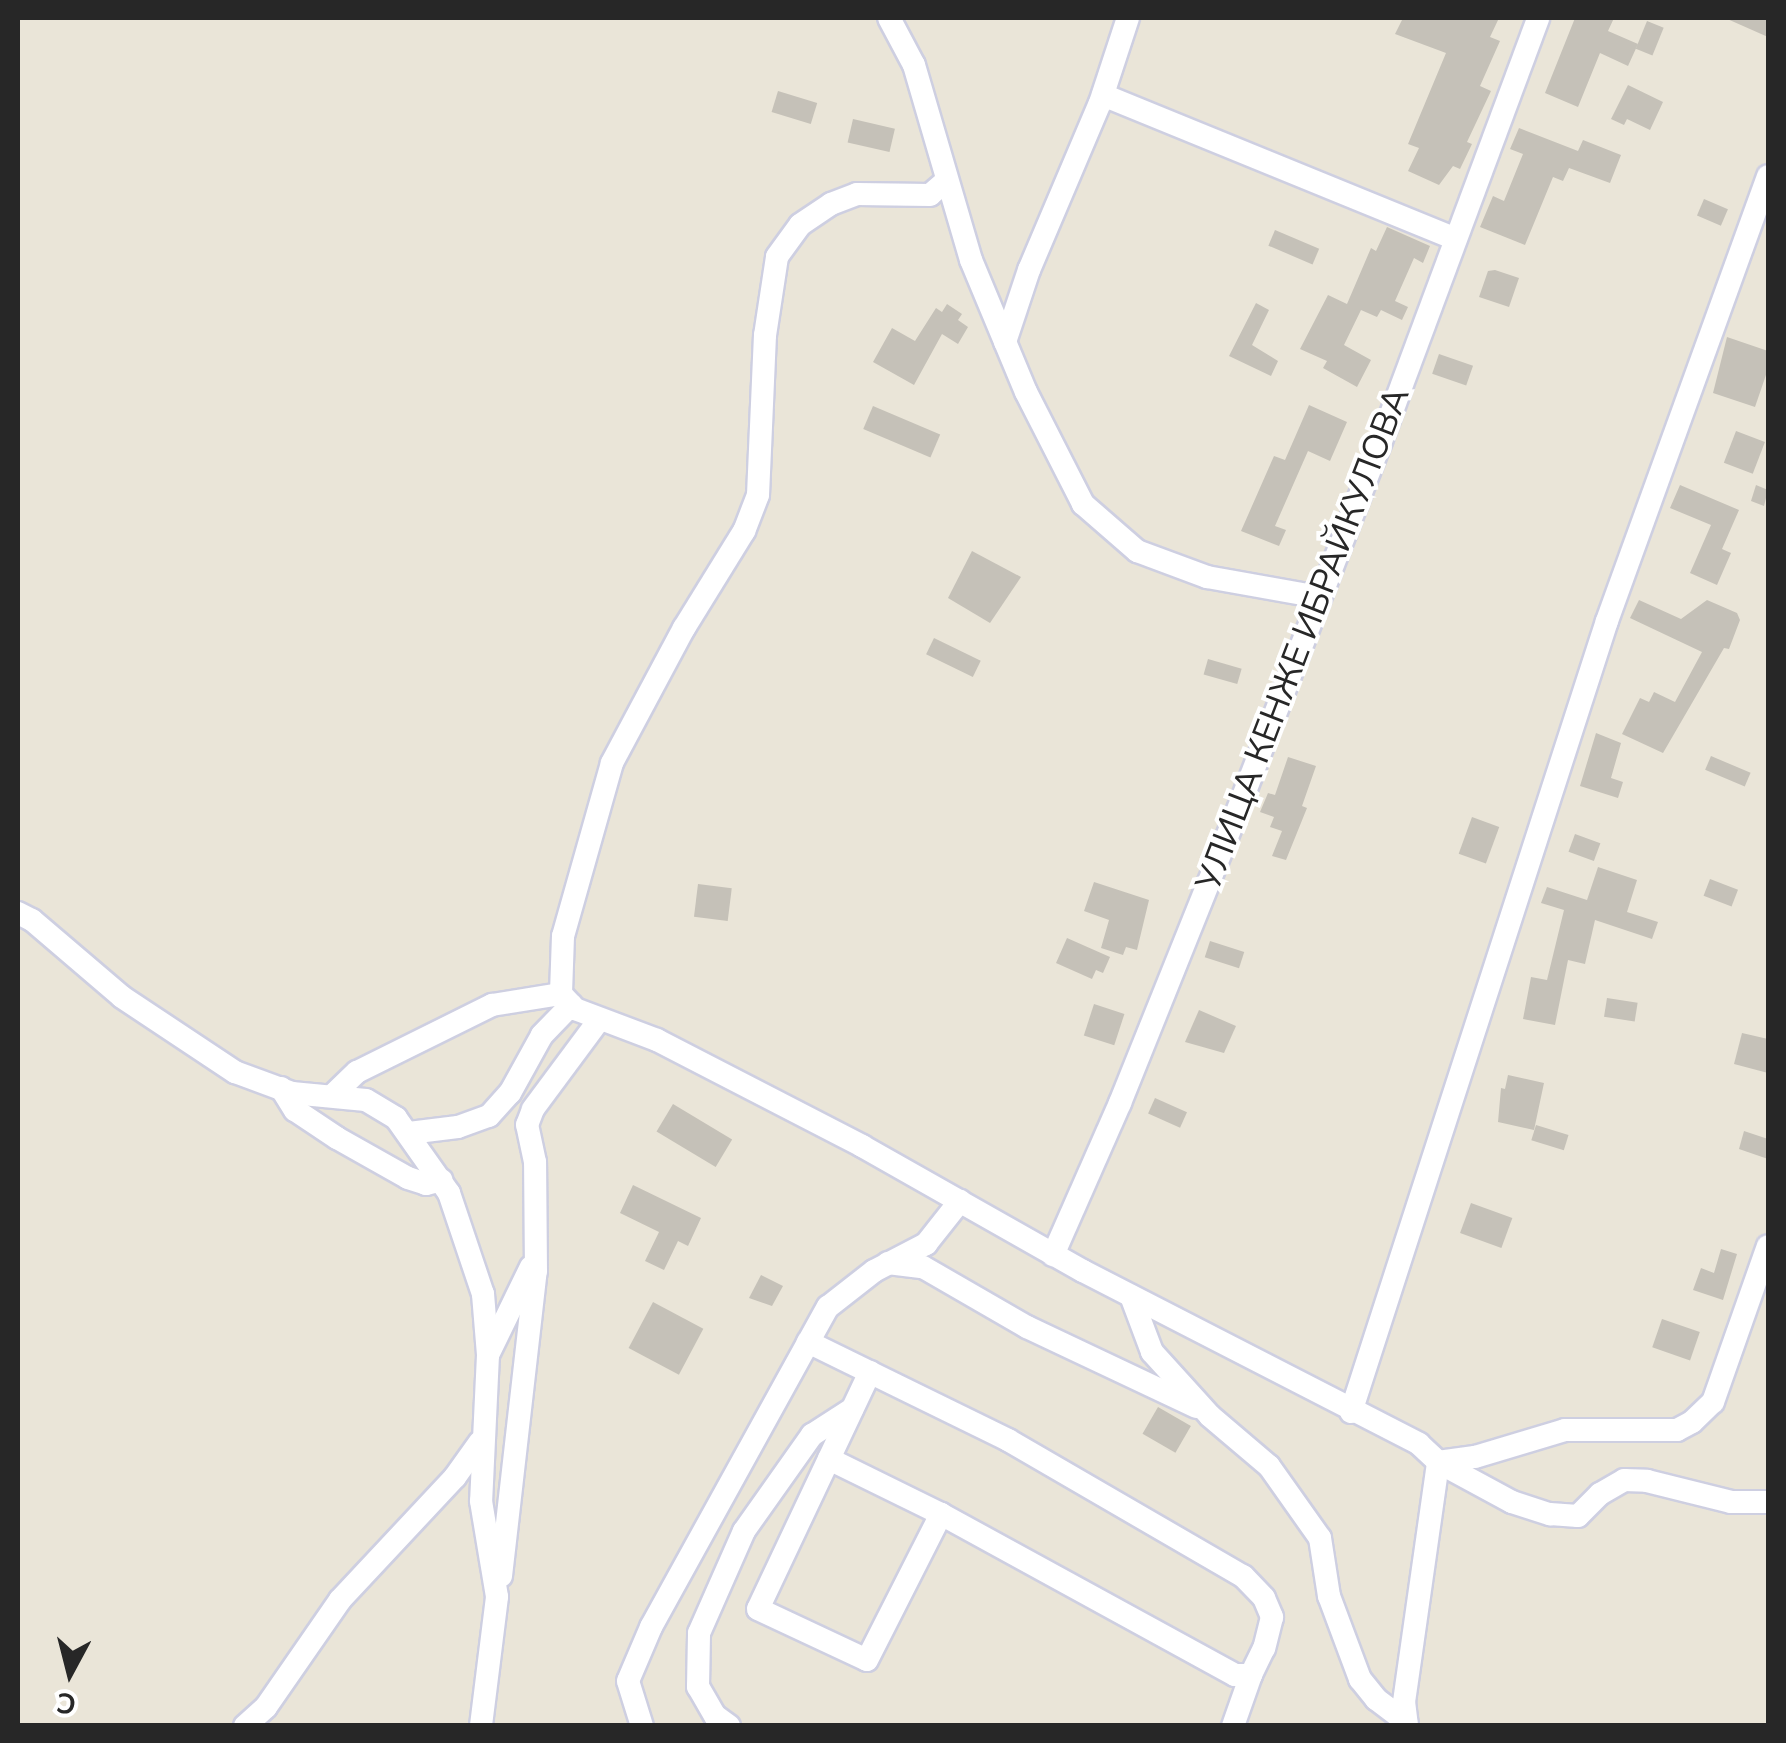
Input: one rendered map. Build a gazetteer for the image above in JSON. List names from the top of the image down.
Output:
{
  "streets": {
    "street": ["УЛИЦА КЕНЖЕ ИБРАЙКУЛОВА"]
  },
  "north": "bottom"
}
